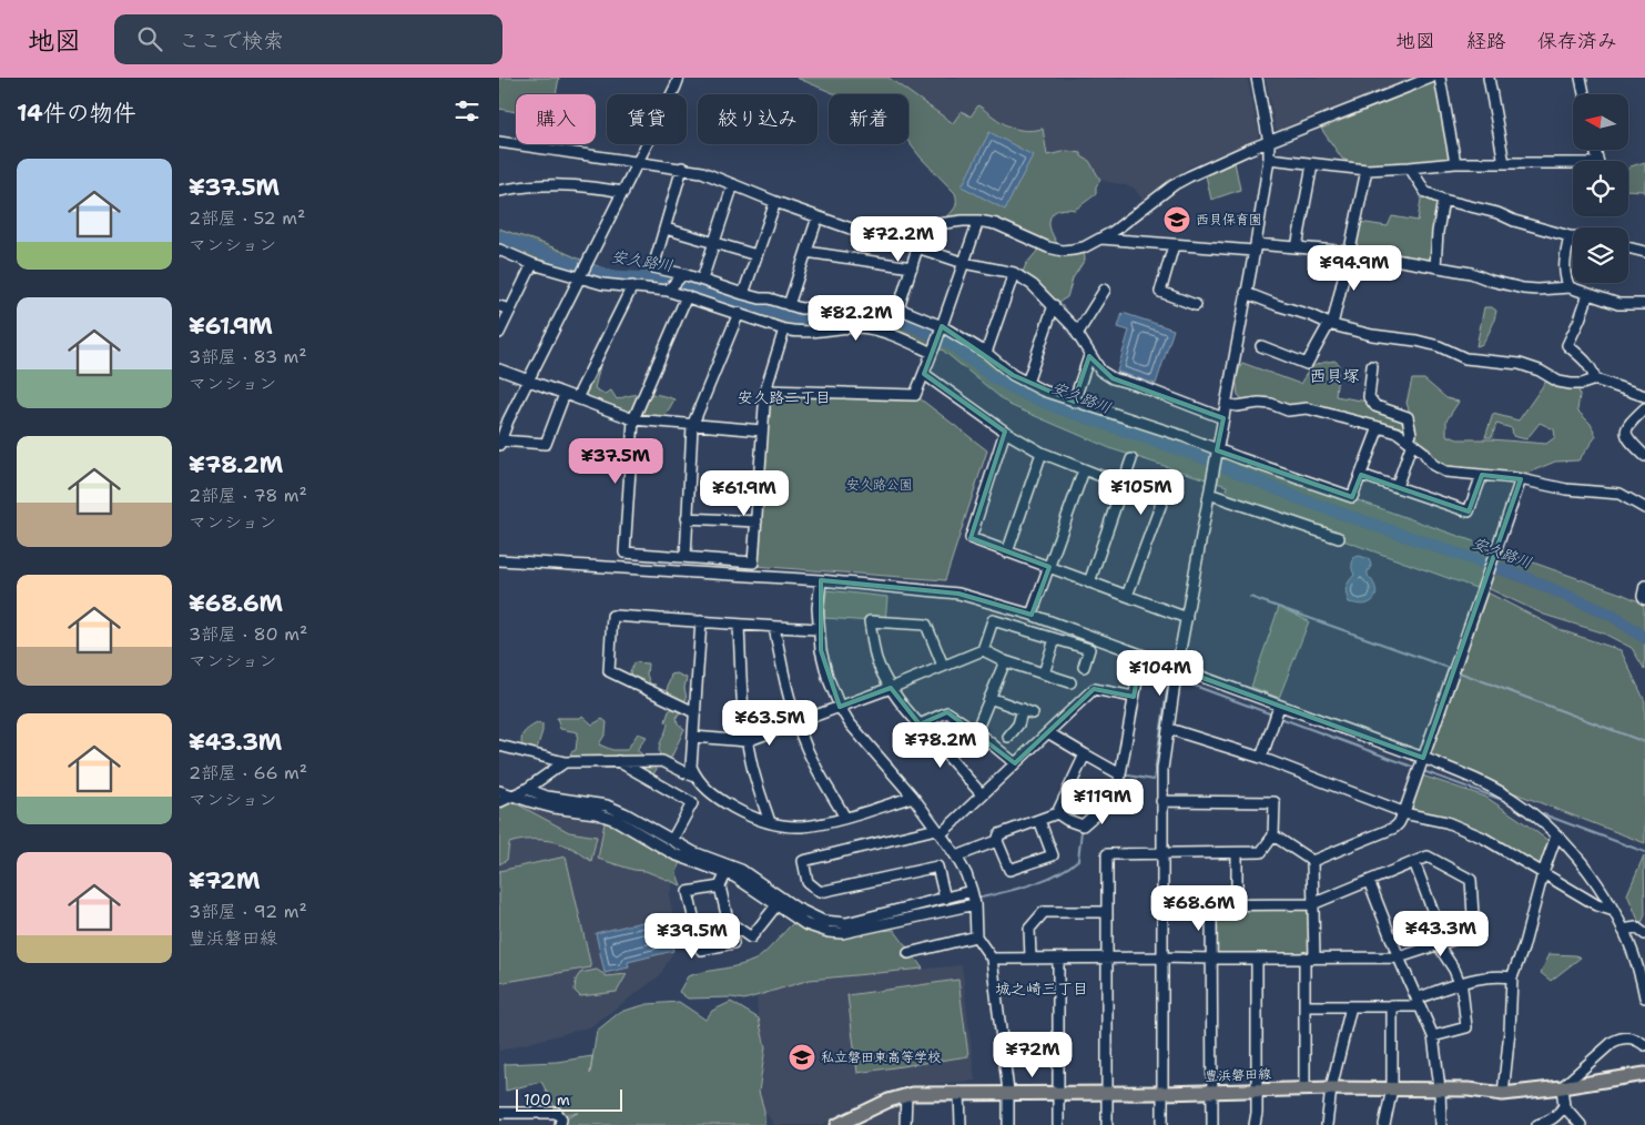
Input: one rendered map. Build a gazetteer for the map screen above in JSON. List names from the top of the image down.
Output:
{
  "streets": {
    "main road": ["豊浜磐田線"]
  },
  "districts": ["西貝塚", "安久路二丁目", "城之崎三丁目"],
  "water": ["安久路川"],
  "parks": ["安久路公園"],
  "places": {
    "school or university": ["西貝保育園", "私立磐田東高等学校"]
  },
  "scale_bar": "100 m",
  "north": "left",
  "page": {
    "header": "地図",
    "search": "ここで検索",
    "nav": ["地図", "経路", "保存済み"],
    "heading": "14件の物件",
    "chip": [
      "購入",
      "賃貸",
      "絞り込み",
      "新着"
    ],
    "list": [
      {
        "name": "¥37.5M",
        "note": "2部屋 · 52 m² · マンション"
      },
      {
        "name": "¥61.9M",
        "note": "3部屋 · 83 m² · マンション"
      },
      {
        "name": "¥78.2M",
        "note": "2部屋 · 78 m² · マンション"
      },
      {
        "name": "¥68.6M",
        "note": "3部屋 · 80 m² · マンション"
      },
      {
        "name": "¥43.3M",
        "note": "2部屋 · 66 m² · マンション"
      },
      {
        "name": "¥72M",
        "note": "3部屋 · 92 m² · 豊浜磐田線"
      }
    ],
    "price": [
      "¥72.2M",
      "¥94.9M",
      "¥82.2M",
      "¥37.5M",
      "¥105M",
      "¥61.9M",
      "¥104M",
      "¥63.5M",
      "¥78.2M",
      "¥119M",
      "¥68.6M",
      "¥43.3M",
      "¥39.5M",
      "¥72M"
    ],
    "scale": "100 m"
  }
}
